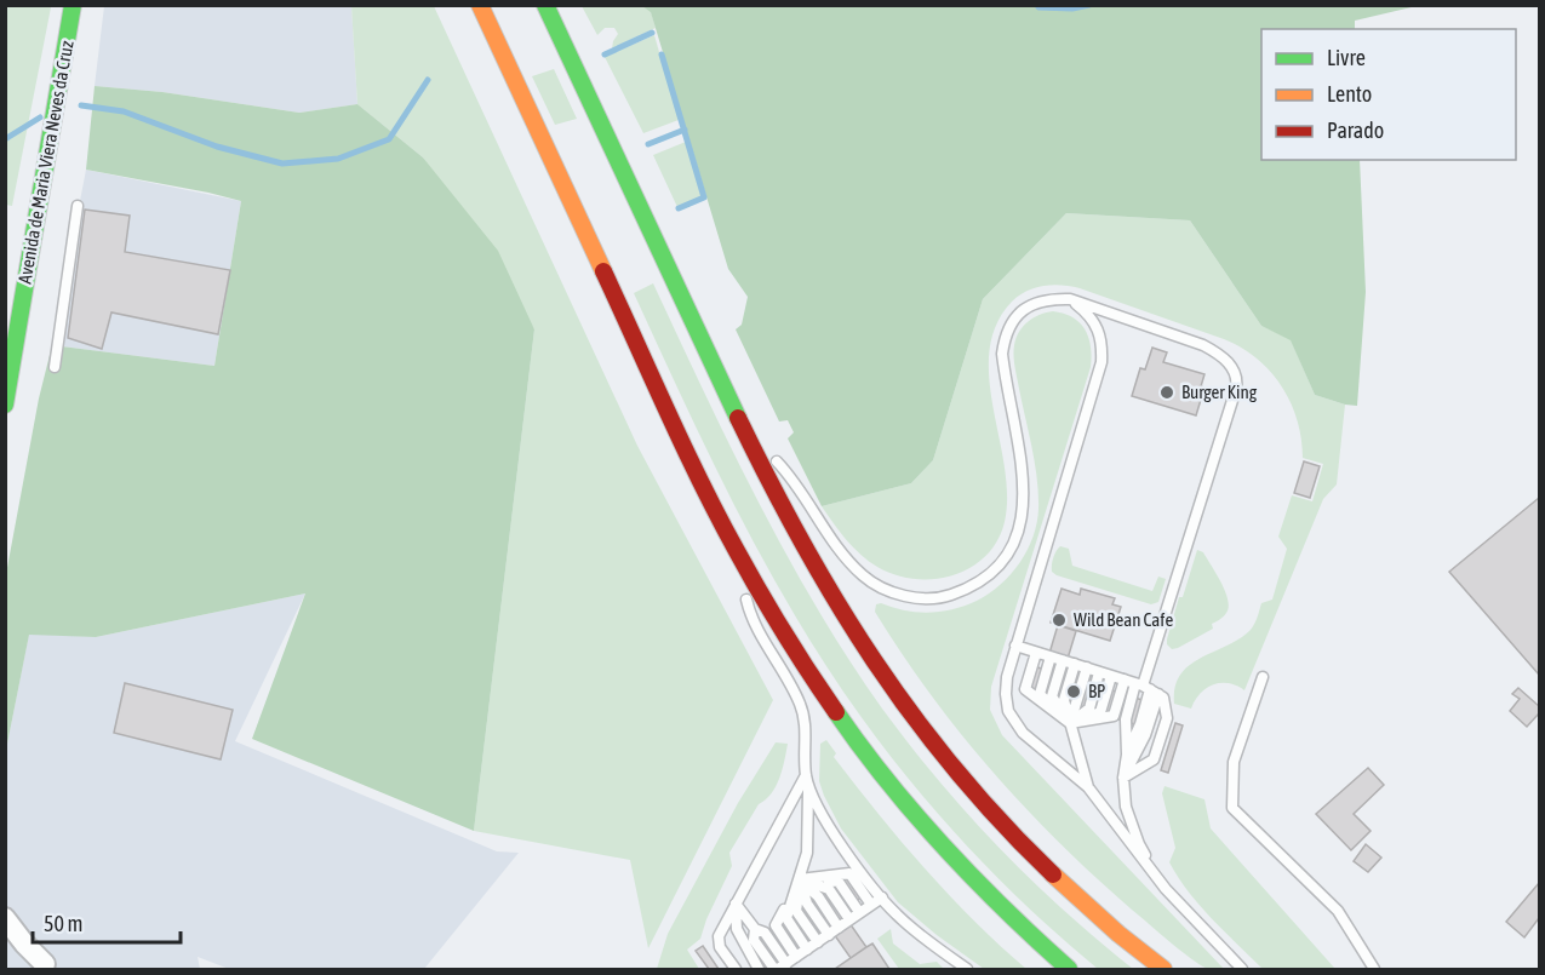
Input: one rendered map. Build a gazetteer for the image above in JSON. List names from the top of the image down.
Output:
{
  "streets": {
    "main road": ["Avenida de Maria Viera Neves da Cruz"]
  },
  "places": ["Burger King", "Wild Bean Cafe", "BP"],
  "legend": ["Livre", "Lento", "Parado"],
  "scale_bar": "50 m"
}
